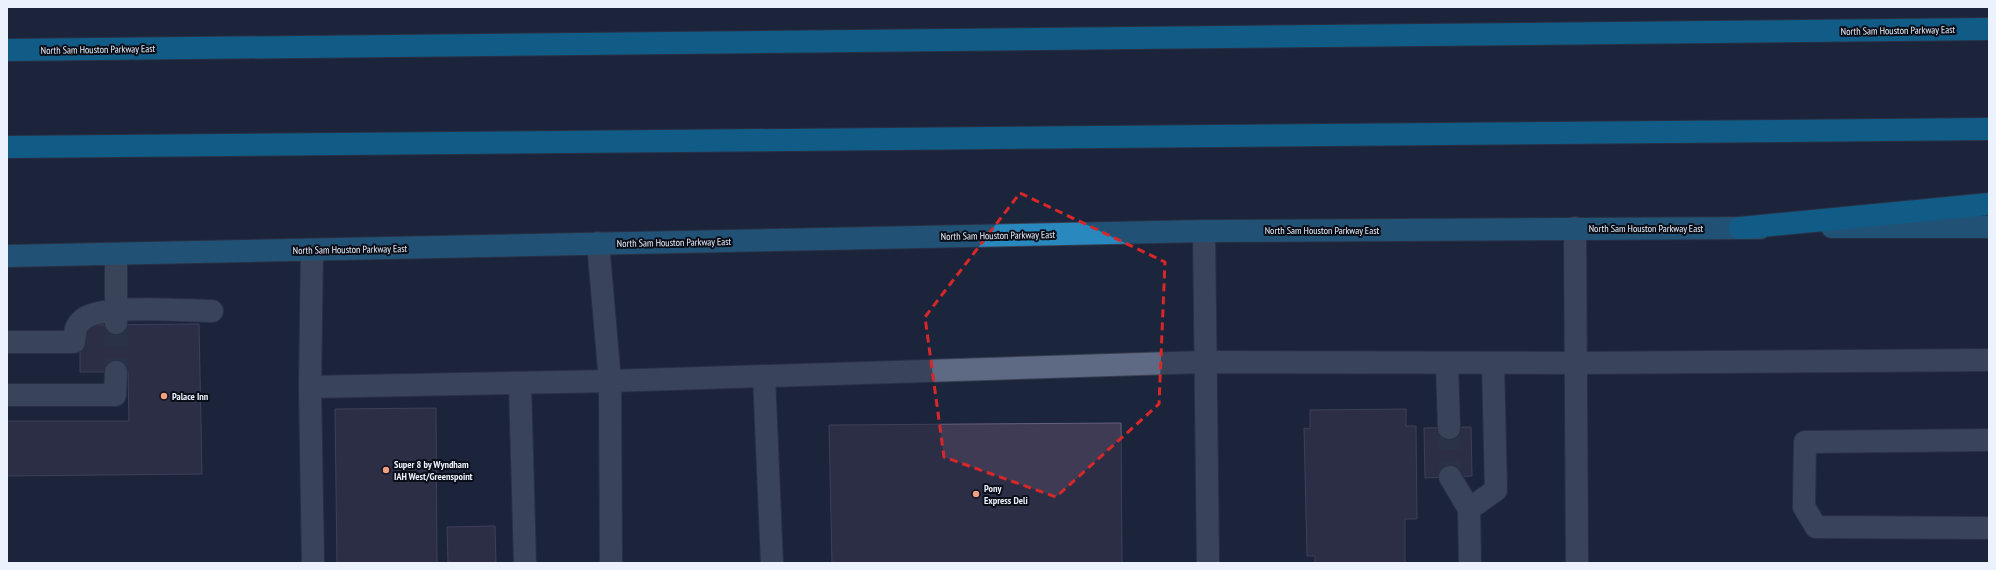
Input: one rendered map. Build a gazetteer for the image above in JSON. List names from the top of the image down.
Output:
{
  "streets": {
    "highway": ["North Sam Houston Parkway East"]
  },
  "places": ["Palace Inn", "Super 8 by Wyndham IAH West/Greenspoint", "Pony Express Deli"]
}
